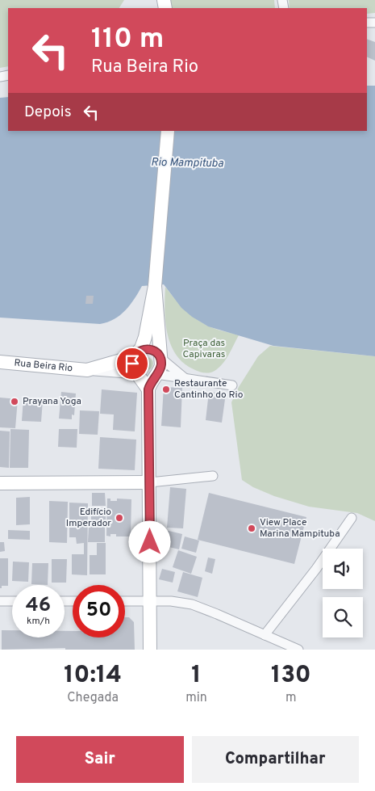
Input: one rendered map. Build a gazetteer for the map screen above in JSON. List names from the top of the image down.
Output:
{
  "streets": {
    "main road": ["Rua Beira Rio"]
  },
  "water": ["Rio Mampituba"],
  "parks": ["Praça das Capivaras"],
  "places": [
    "Restaurante Cantinho do Rio",
    "Prayana Yoga",
    "Edifício Imperador",
    "View Place Marina Mampituba"
  ],
  "page": {
    "turn": ["110 m", "Rua Beira Rio"],
    "then": "Depois",
    "speed": "46 km/h",
    "limit": "50",
    "eta": [
      "10:14",
      "Chegada",
      "1",
      "min",
      "130",
      "m"
    ],
    "buttons": ["Sair", "Compartilhar"]
  }
}
